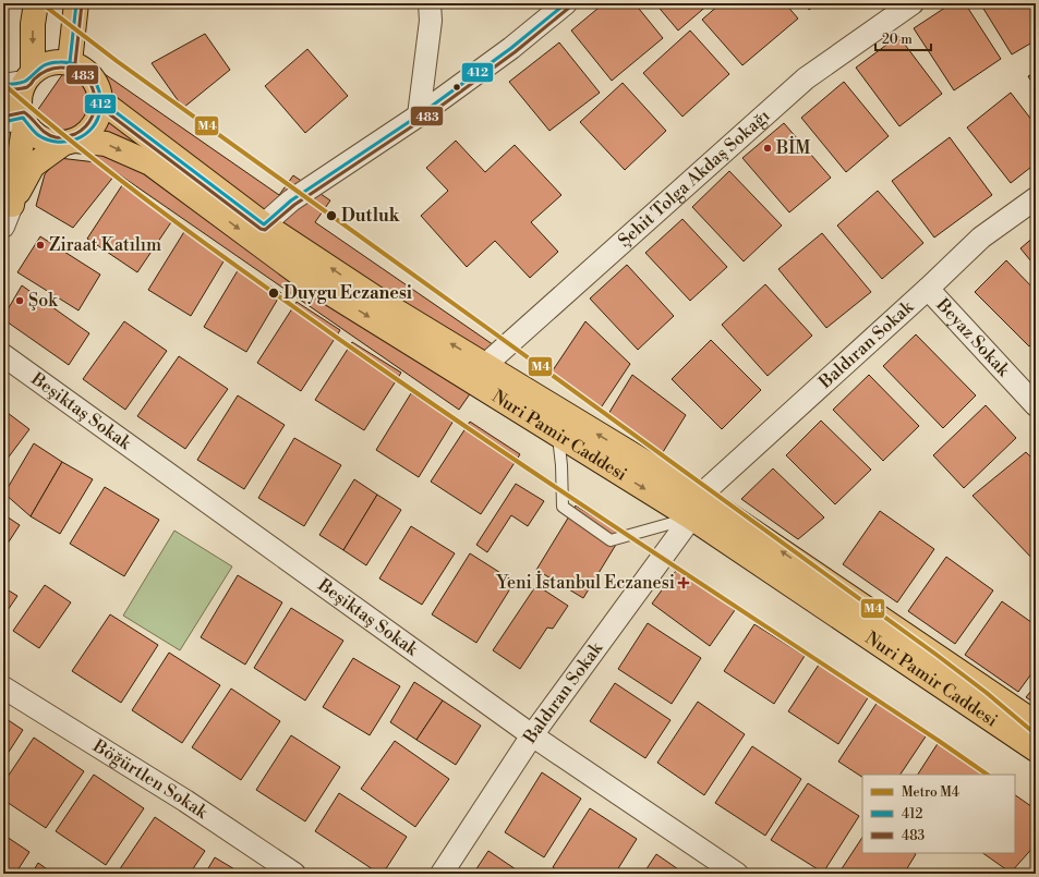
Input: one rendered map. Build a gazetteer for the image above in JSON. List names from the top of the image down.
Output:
{
  "streets": {
    "main road": ["Nuri Pamir Caddesi"],
    "street": [
      "Şehit Tolga Akdaş Sokağı",
      "Beyaz Sokak",
      "Baldıran Sokak",
      "Beşiktaş Sokak",
      "Böğürtlen Sokak"
    ]
  },
  "crossings": [
    ["Şehit Tolga Akdaş Sokağı", "Nuri Pamir Caddesi"],
    ["Beyaz Sokak", "Baldıran Sokak"],
    ["Baldıran Sokak", "Beşiktaş Sokak"],
    ["Baldıran Sokak", "Nuri Pamir Caddesi"]
  ],
  "places": {
    "other": [
      "BİM",
      "Dutluk",
      "Ziraat Katılım",
      "Duygu Eczanesi",
      "Şok"
    ],
    "health": ["Yeni İstanbul Eczanesi"]
  },
  "lines": ["metro line M4", "transit line 412", "transit line 483"],
  "legend": ["Metro M4", "412", "483"],
  "scale_bar": "20 m"
}
